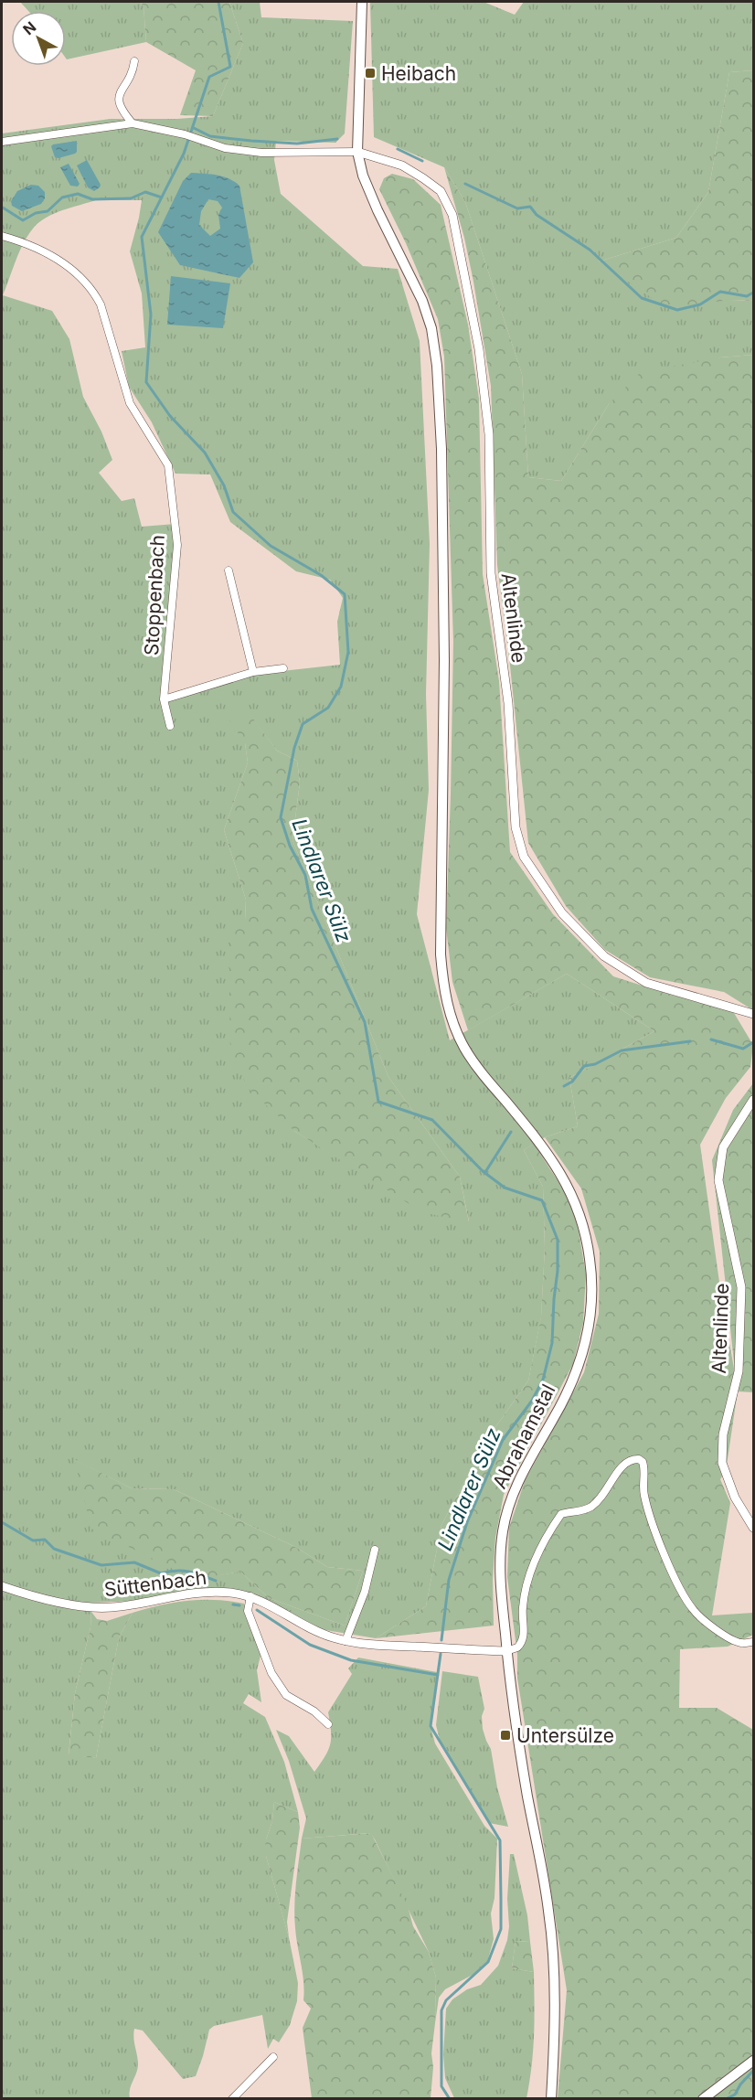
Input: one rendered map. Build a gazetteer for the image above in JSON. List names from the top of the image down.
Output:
{
  "streets": {
    "main road": ["Abrahamstal"],
    "street": ["Stoppenbach", "Altenlinde", "Süttenbach"]
  },
  "crossings": [
    ["Altenlinde", "Abrahamstal"],
    ["Abrahamstal", "Süttenbach"]
  ],
  "water": ["Lindlarer Sülz"],
  "places": {
    "transit": ["Heibach", "Untersülze"]
  },
  "north": "top left"
}
